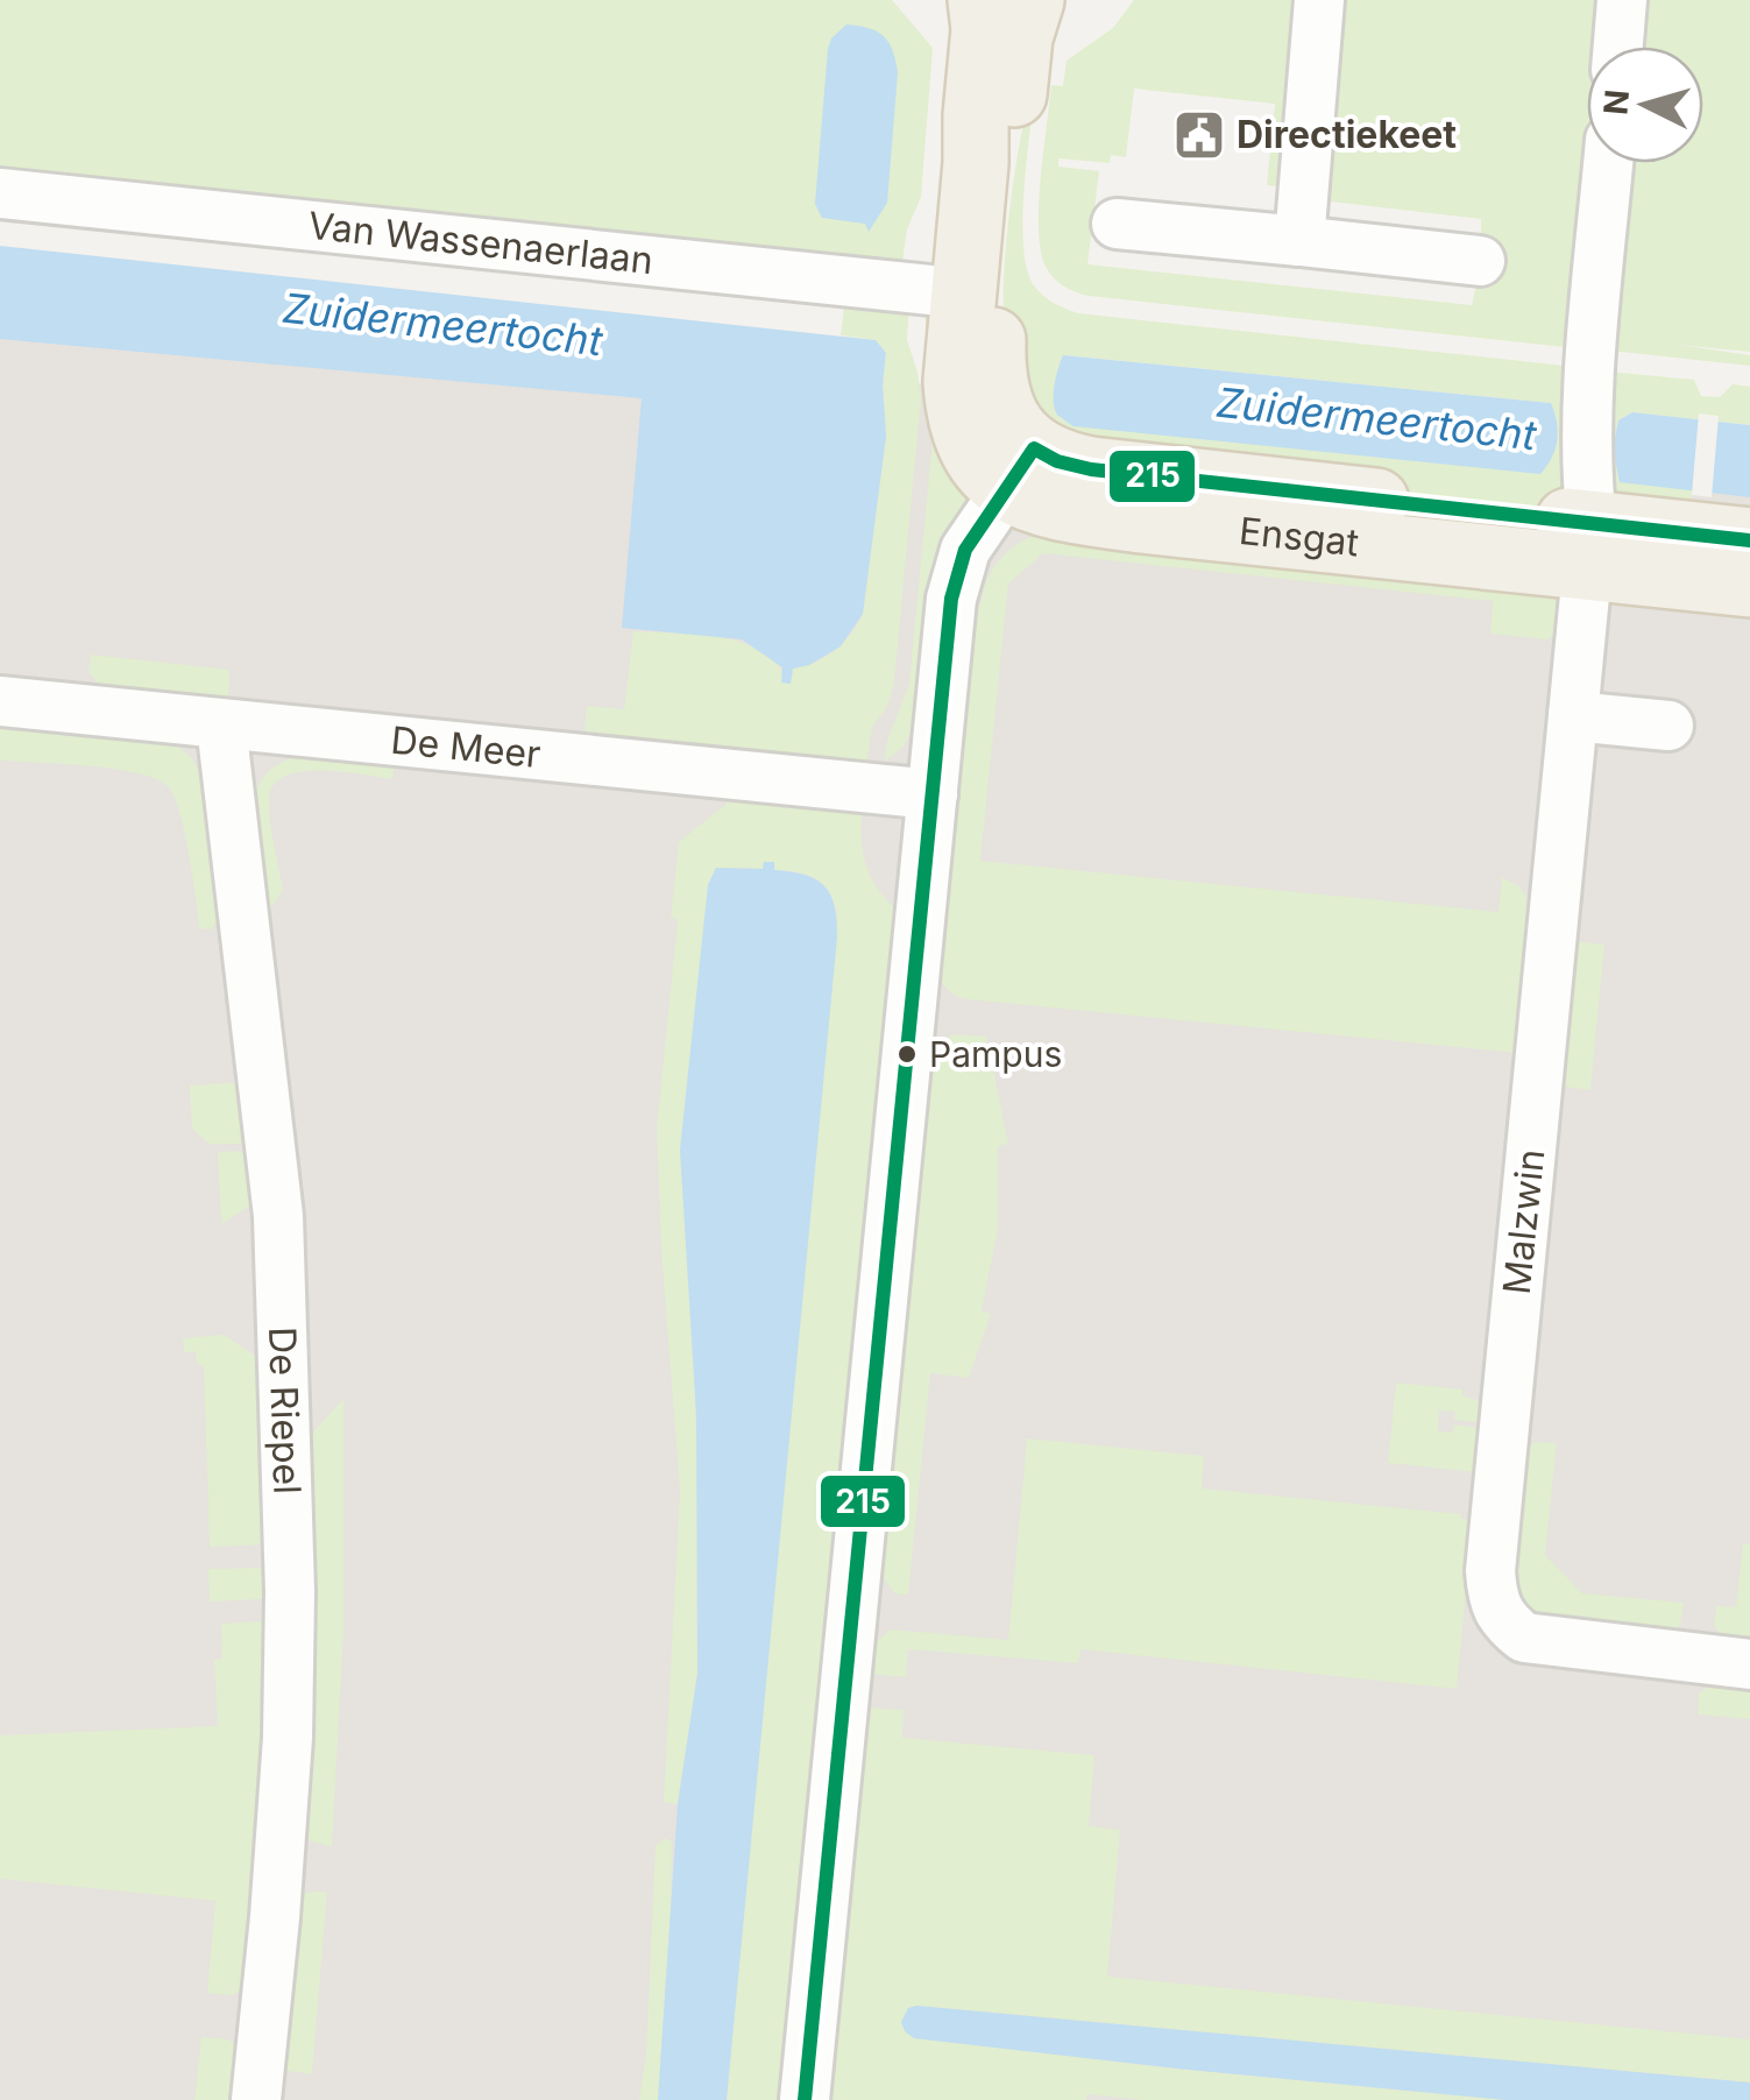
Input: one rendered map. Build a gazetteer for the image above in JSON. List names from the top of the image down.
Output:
{
  "streets": {
    "main road": ["Ensgat"],
    "street": [
      "Van Wassenaerlaan",
      "De Meer",
      "Malzwin",
      "De Riepel"
    ]
  },
  "crossings": [
    ["Ensgat", "Malzwin"],
    ["De Meer", "De Riepel"]
  ],
  "water": ["Zuidermeertocht"],
  "places": {
    "public building": ["Directiekeet"],
    "other": ["Pampus"]
  },
  "lines": ["transit line 215"],
  "north": "left"
}
